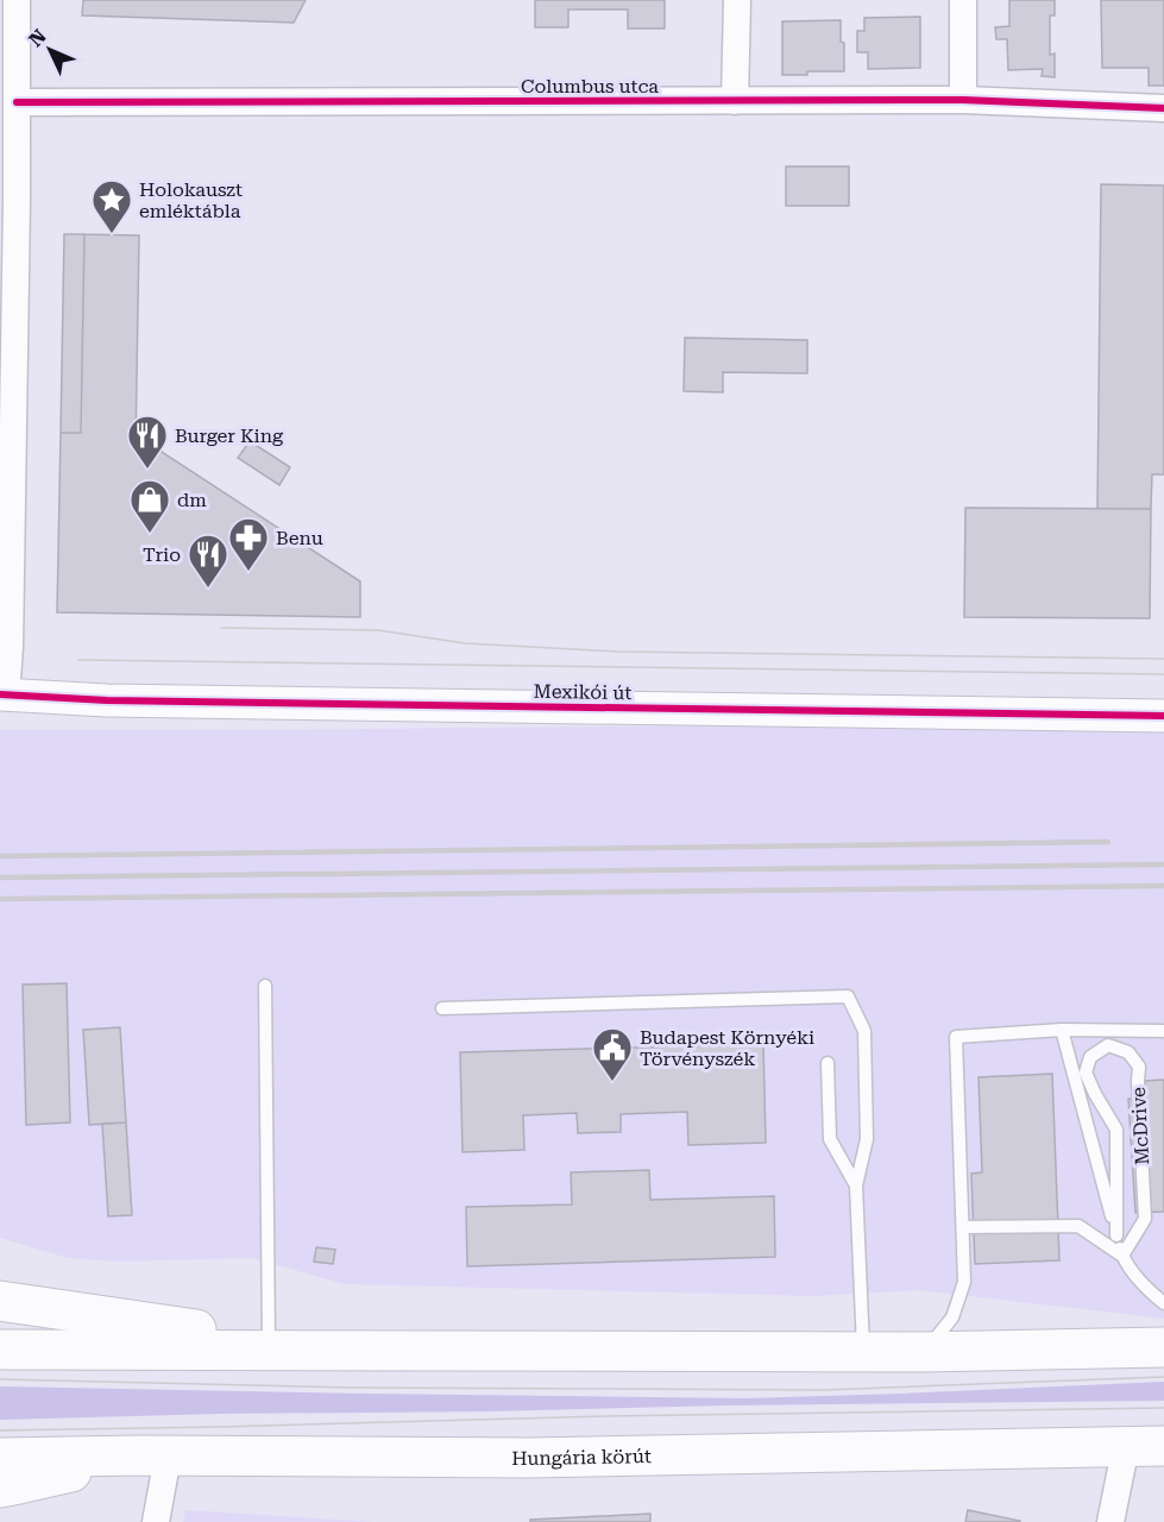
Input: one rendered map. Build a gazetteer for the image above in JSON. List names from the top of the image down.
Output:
{
  "streets": {
    "main road": ["Hungária körút"],
    "street": ["Columbus utca", "Mexikói út"],
    "lane": ["McDrive"]
  },
  "places": {
    "place": ["Holokauszt emléktábla"],
    "restaurant": ["Burger King", "Trio"],
    "shop": ["dm"],
    "pharmacy": ["Benu"],
    "public building": ["Budapest Környéki Törvényszék"]
  },
  "north": "top left"
}
